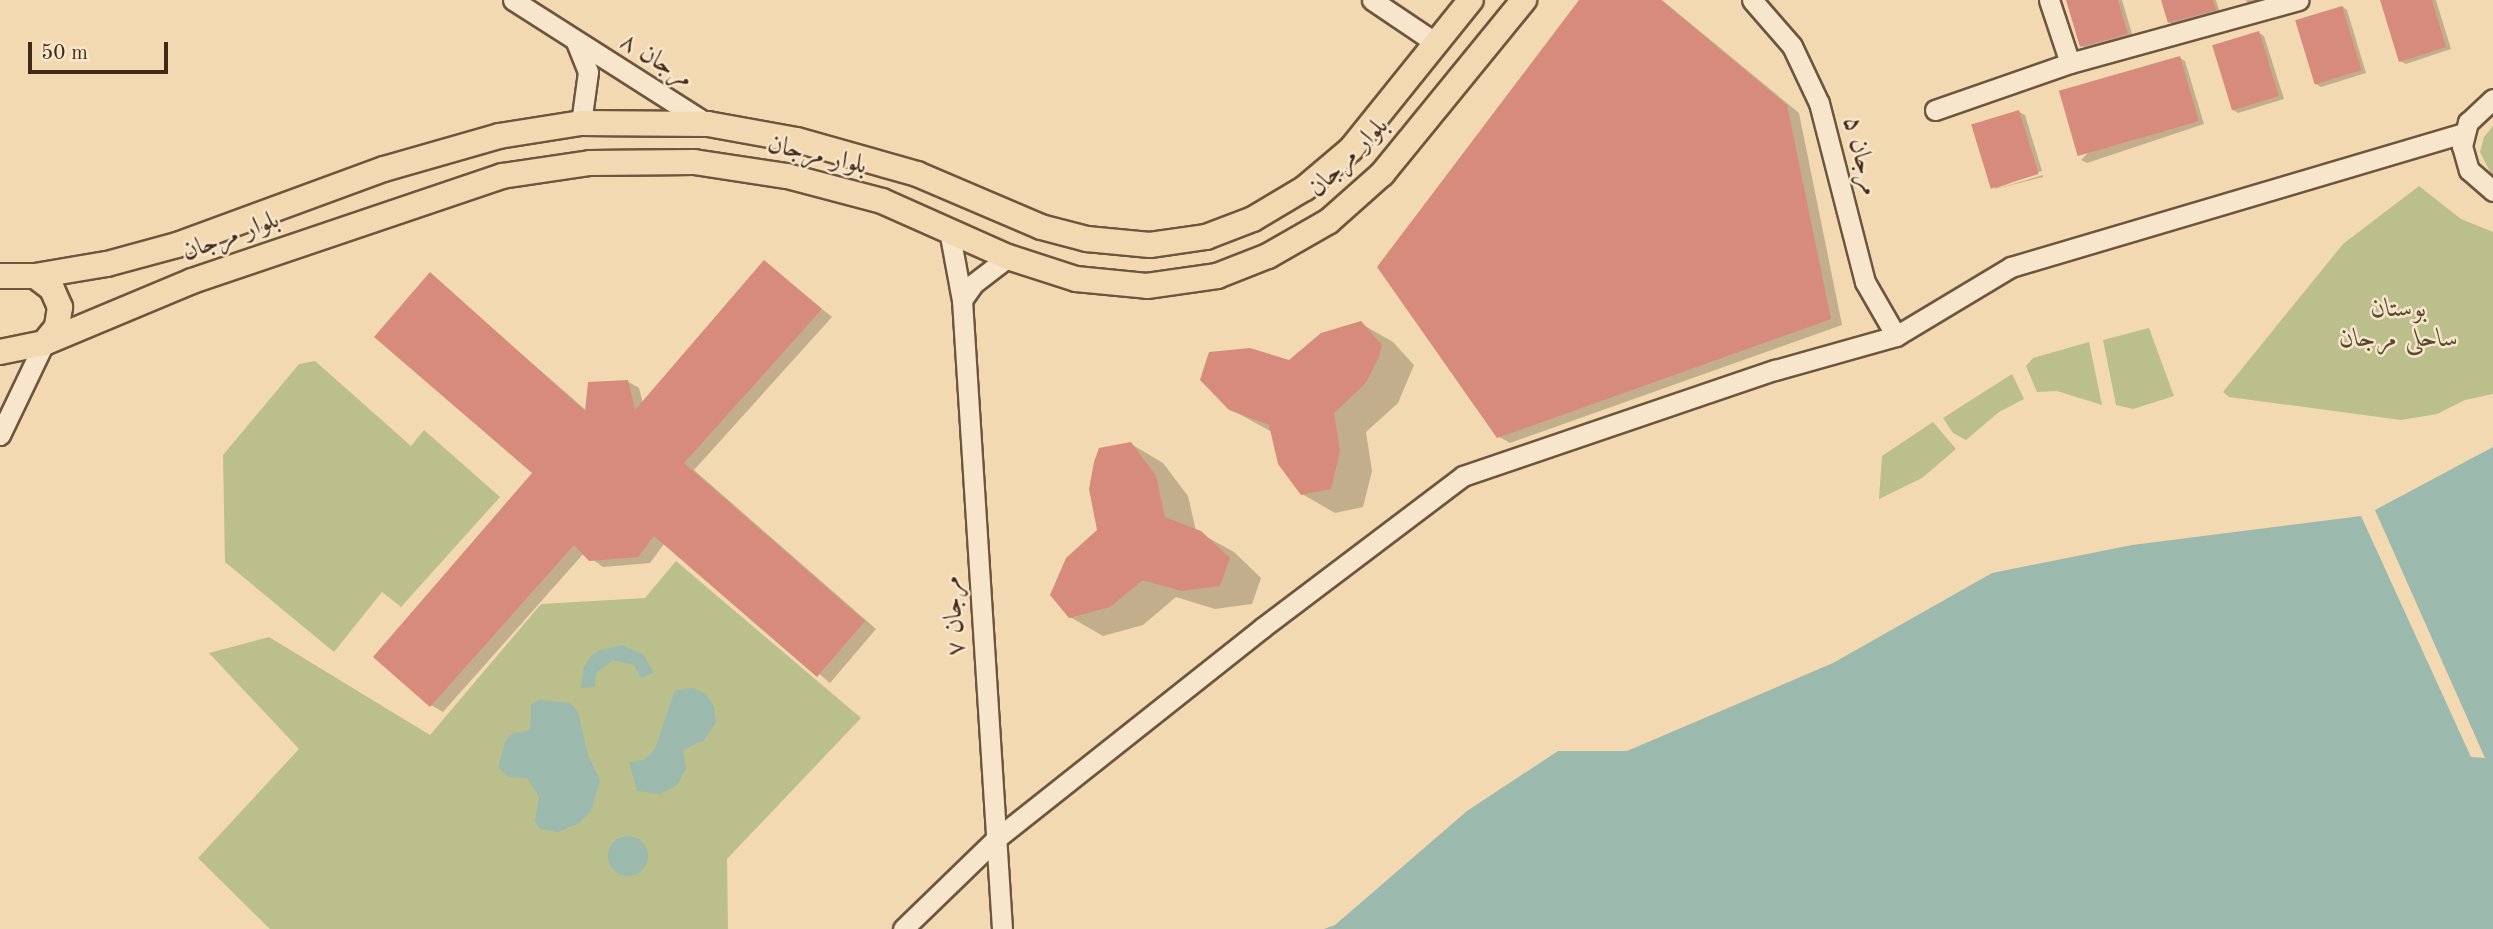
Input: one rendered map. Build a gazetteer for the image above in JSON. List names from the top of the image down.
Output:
{
  "streets": {
    "main road": ["بلوار مرجان"],
    "street": ["مرجان ۸", "مرجان ۵", "مرجان ۷"]
  },
  "crossings": [
    ["مرجان ۸", "بلوار مرجان"],
    ["بلوار مرجان", "مرجان ۷"]
  ],
  "parks": ["بوستان ساحلی مرجان"],
  "scale_bar": "50 m"
}
